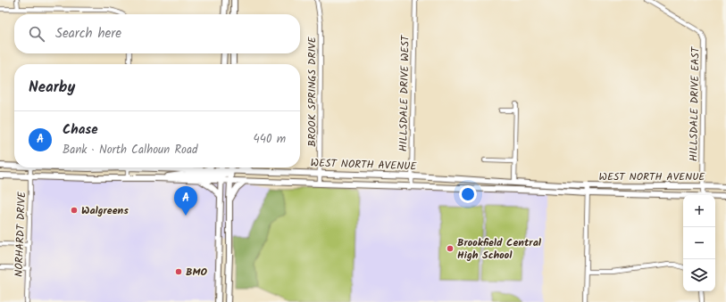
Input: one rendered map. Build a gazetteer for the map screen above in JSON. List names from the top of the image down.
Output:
{
  "streets": {
    "main road": ["WEST NORTH AVENUE"],
    "street": [
      "BROOK SPRINGS DRIVE",
      "HILLSDALE DRIVE WEST",
      "HILLSDALE DRIVE EAST",
      "NORHARDT DRIVE"
    ]
  },
  "crossings": [
    ["BROOK SPRINGS DRIVE", "WEST NORTH AVENUE"],
    ["HILLSDALE DRIVE WEST", "WEST NORTH AVENUE"],
    ["HILLSDALE DRIVE EAST", "WEST NORTH AVENUE"],
    ["WEST NORTH AVENUE", "NORHARDT DRIVE"]
  ],
  "places": ["Walgreens", "Brookfield Central High School", "BMO"],
  "page": {
    "search": "Search here",
    "heading": "Nearby",
    "list": [
      {
        "mark": "A",
        "name": "Chase",
        "note": "Bank · North Calhoun Road",
        "value": "440 m"
      }
    ],
    "pins": "A",
    "map_buttons": ["+", "−"]
  }
}
